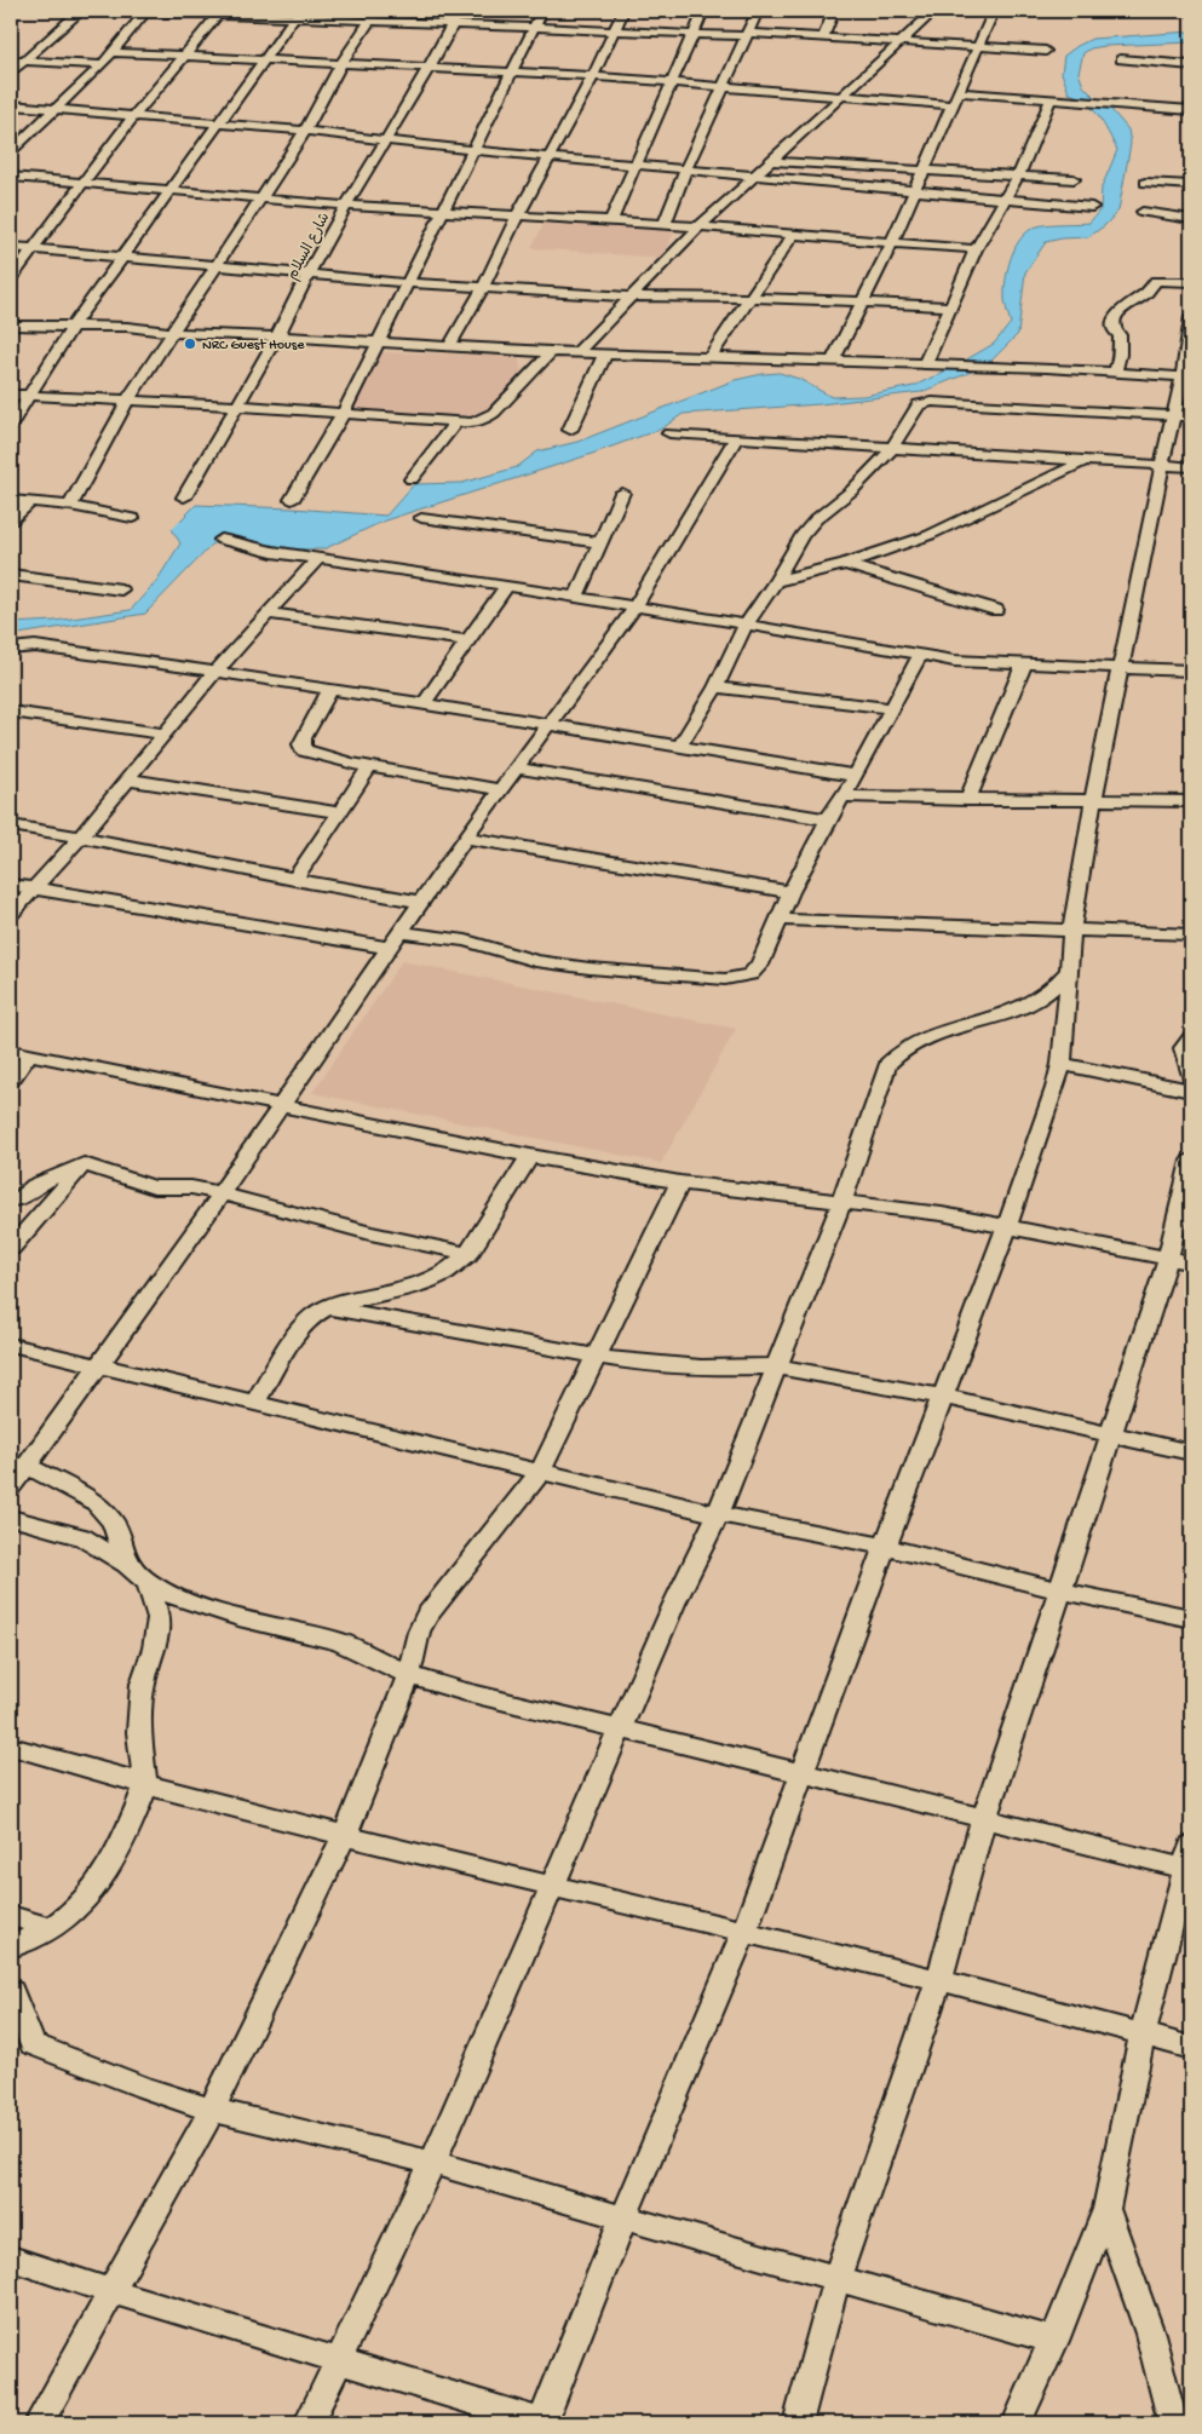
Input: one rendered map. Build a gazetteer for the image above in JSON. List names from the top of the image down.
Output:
{
  "streets": {
    "street": ["شارع السلام"]
  },
  "places": ["NRC Guest House"]
}
